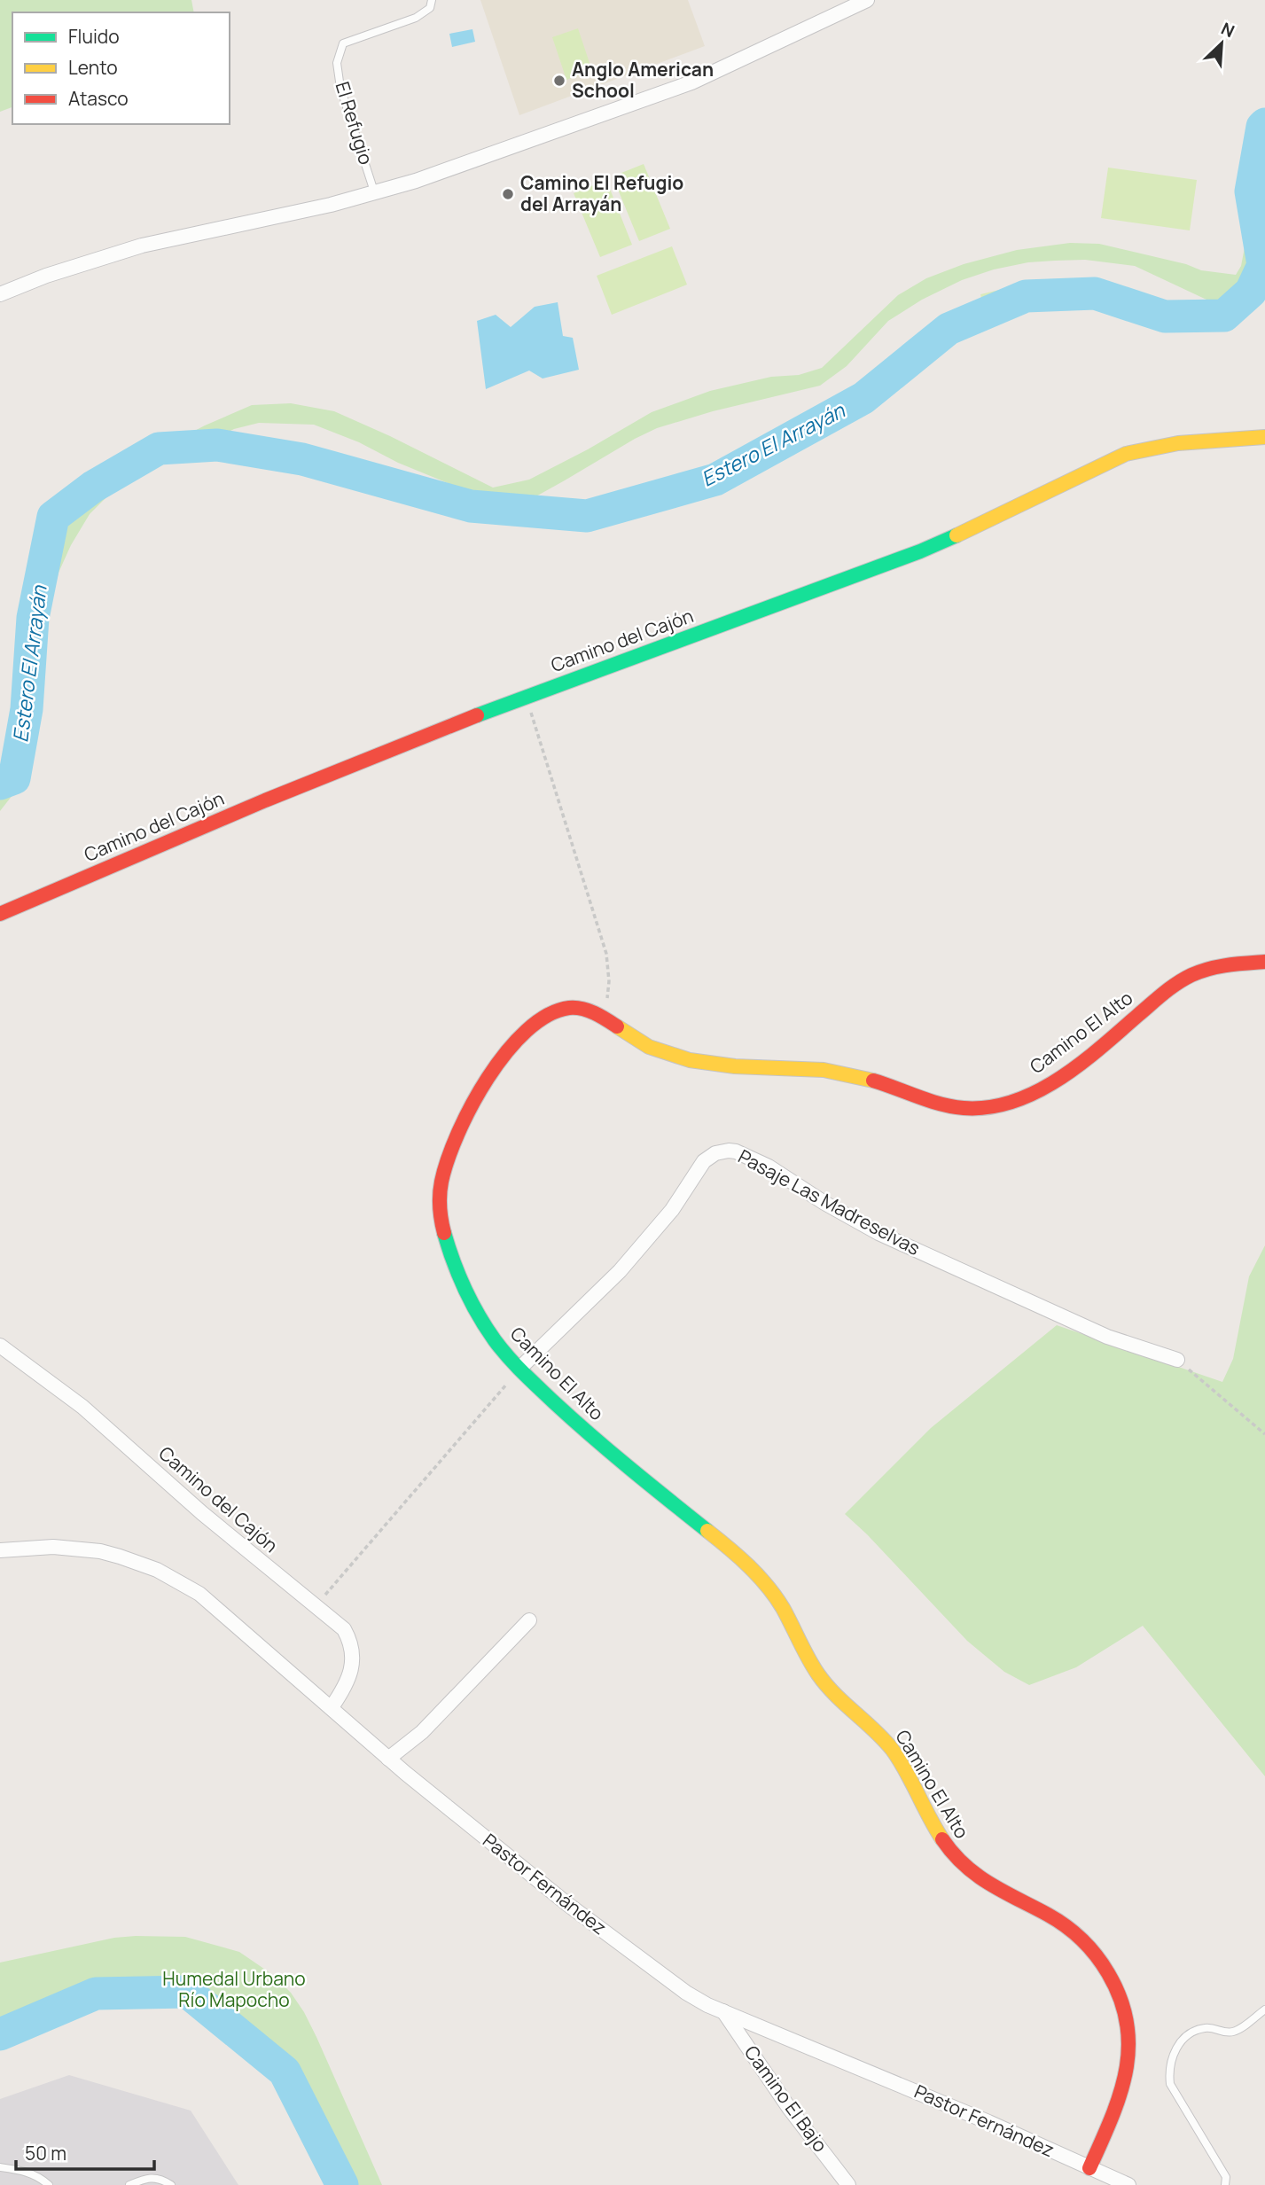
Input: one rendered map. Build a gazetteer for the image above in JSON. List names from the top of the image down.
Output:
{
  "streets": {
    "street": [
      "Camino del Cajón",
      "Camino El Alto",
      "Pasaje Las Madreselvas",
      "Pastor Fernández",
      "Camino El Bajo"
    ],
    "lane": ["El Refugio"]
  },
  "crossings": [
    ["Camino del Cajón", "Pastor Fernández"],
    ["Camino El Alto", "Pasaje Las Madreselvas"],
    ["Camino El Alto", "Pastor Fernández"],
    ["Pastor Fernández", "Camino El Bajo"]
  ],
  "water": ["Estero El Arrayán"],
  "parks": ["Humedal Urbano Río Mapocho"],
  "places": ["Anglo American School", "Camino El Refugio del Arrayán"],
  "legend": ["Fluido", "Lento", "Atasco"],
  "scale_bar": "50 m",
  "north": "top right"
}
